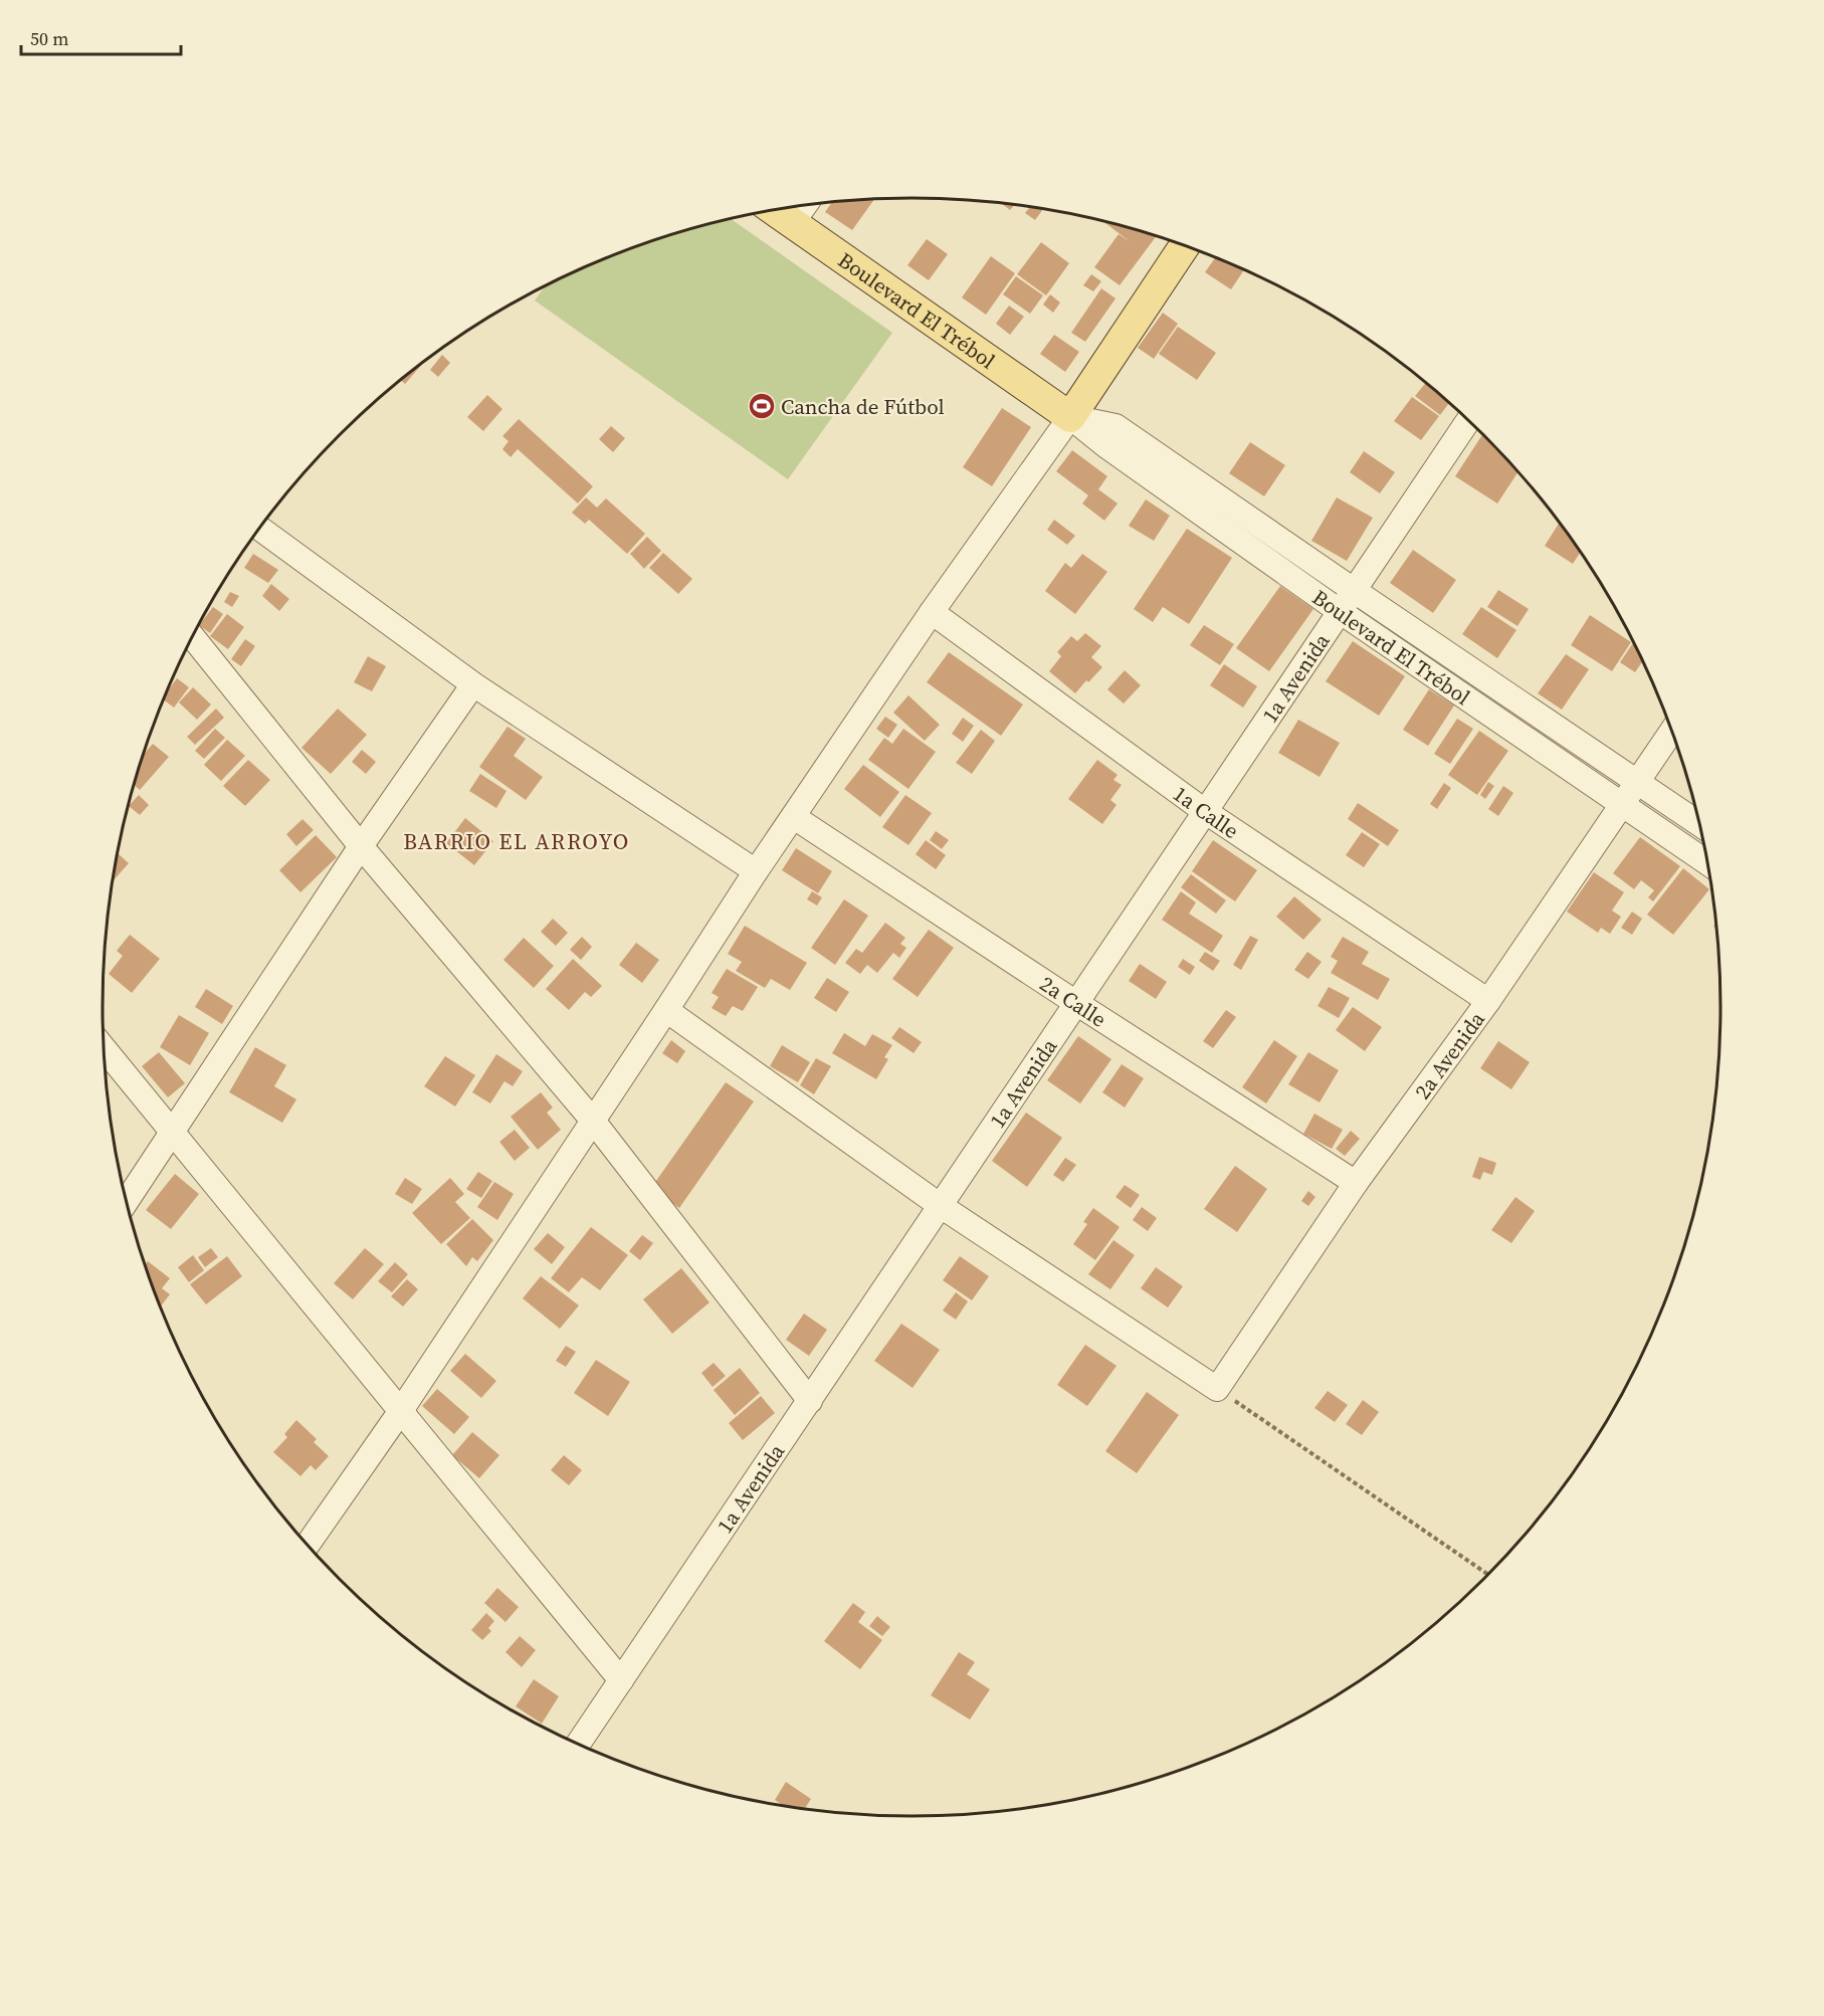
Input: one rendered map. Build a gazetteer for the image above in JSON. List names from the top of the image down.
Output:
{
  "streets": {
    "main road": ["Boulevard El Trébol"],
    "street": [
      "1a Avenida",
      "1a Calle",
      "2a Calle",
      "2a Avenida"
    ]
  },
  "crossings": [
    ["Boulevard El Trébol", "1a Avenida"],
    ["Boulevard El Trébol", "2a Avenida"],
    ["1a Avenida", "1a Calle"],
    ["1a Avenida", "2a Calle"],
    ["1a Calle", "2a Avenida"],
    ["2a Calle", "2a Avenida"]
  ],
  "districts": ["BARRIO EL ARROYO"],
  "places": {
    "sports": ["Cancha de Fútbol"]
  },
  "scale_bar": "50 m"
}
